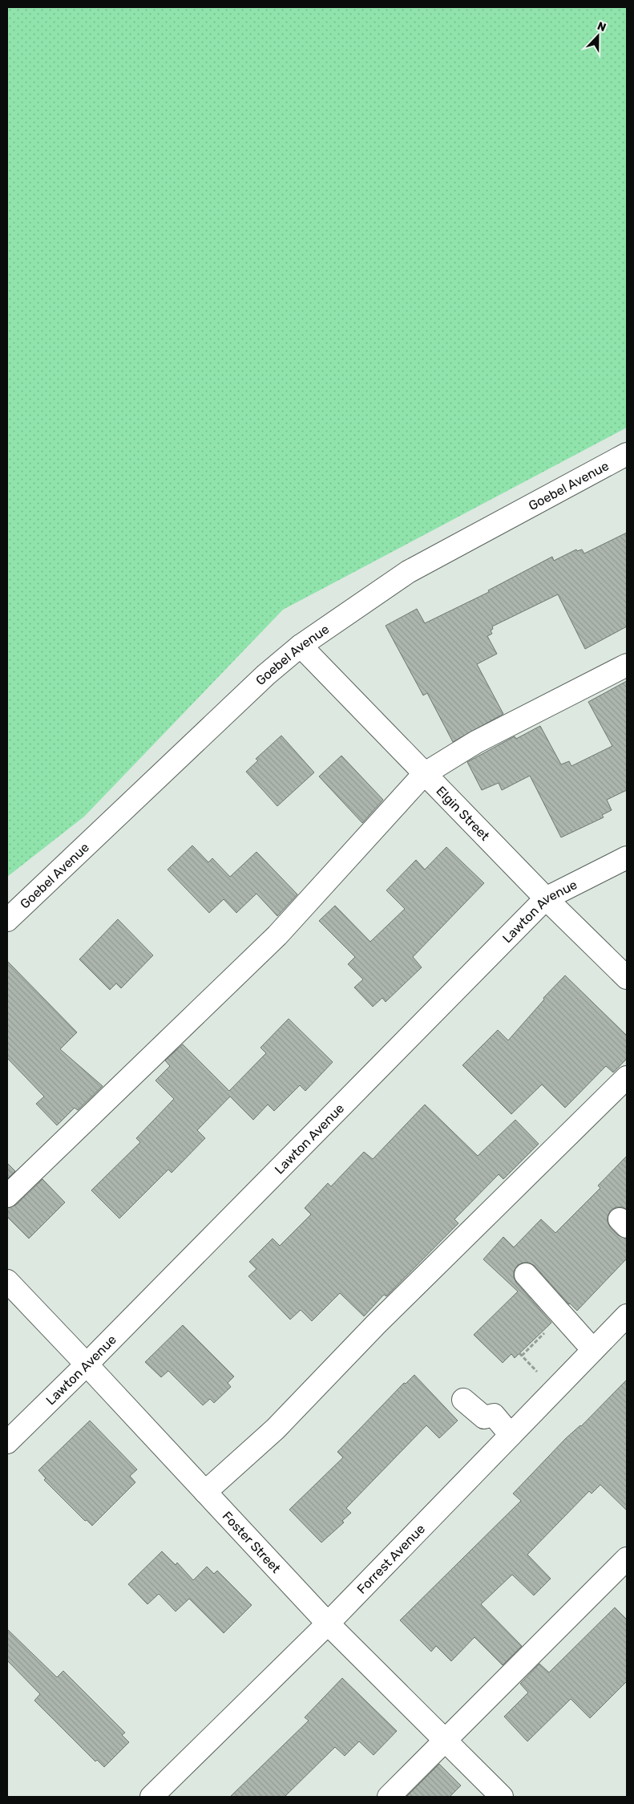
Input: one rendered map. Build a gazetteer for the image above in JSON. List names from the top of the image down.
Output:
{
  "streets": {
    "street": [
      "Goebel Avenue",
      "Elgin Street",
      "Lawton Avenue",
      "Foster Street",
      "Forrest Avenue"
    ]
  },
  "crossings": [
    ["Goebel Avenue", "Elgin Street"],
    ["Elgin Street", "Lawton Avenue"],
    ["Lawton Avenue", "Foster Street"],
    ["Foster Street", "Forrest Avenue"]
  ],
  "north": "top"
}
